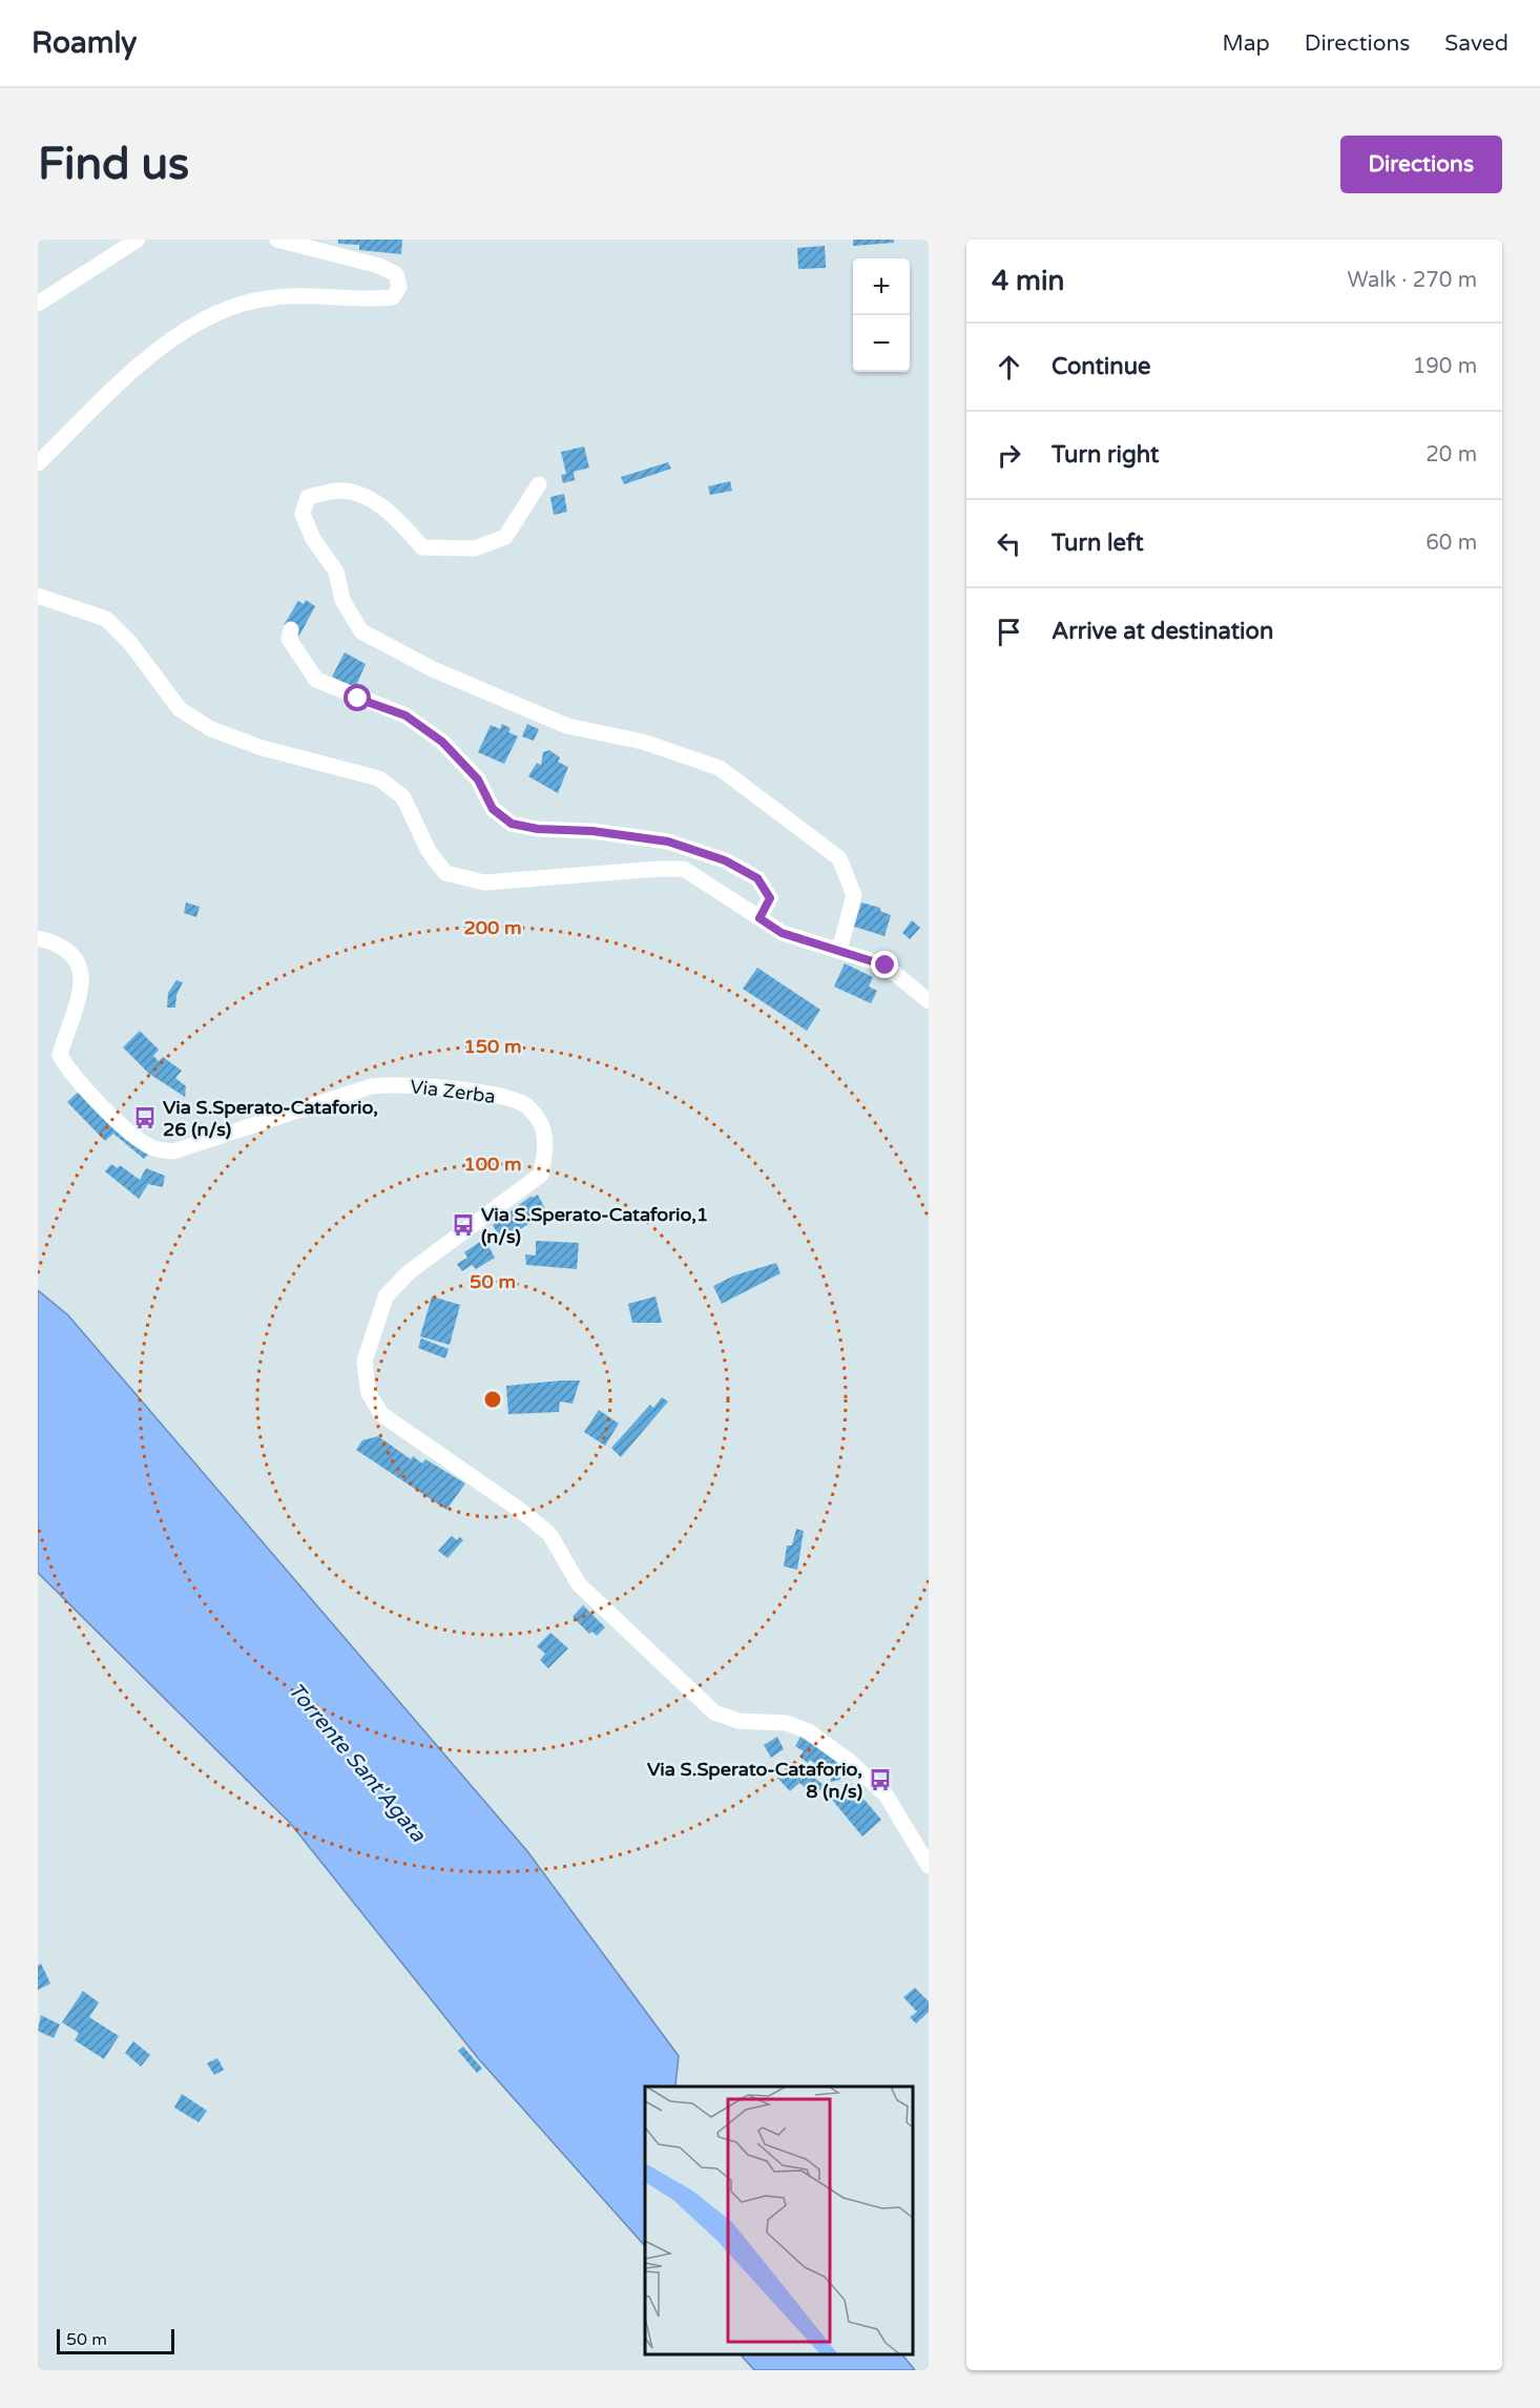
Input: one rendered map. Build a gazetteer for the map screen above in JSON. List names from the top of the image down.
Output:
{
  "streets": {
    "street": ["Via Zerba"]
  },
  "water": ["Torrente Sant'Agata"],
  "places": {
    "bus stop": ["Via S.Sperato-Cataforio, 26 (n/s)", "Via S.Sperato-Cataforio,1 (n/s)", "Via S.Sperato-Cataforio, 8 (n/s)"]
  },
  "scale_bar": "50 m",
  "page": {
    "header": "Roamly",
    "nav": ["Map", "Directions", "Saved"],
    "buttons": "Directions",
    "title": "Find us",
    "heading": ["4 min", "Walk · 270 m"],
    "map_buttons": ["+", "−"],
    "list": [
      ["Continue", "190 m"],
      ["Turn right", "20 m"],
      ["Turn left", "60 m"],
      "Arrive at destination"
    ],
    "scale": "50 m"
  },
  "rings": [
    "200 m",
    "150 m",
    "100 m",
    "50 m"
  ]
}
